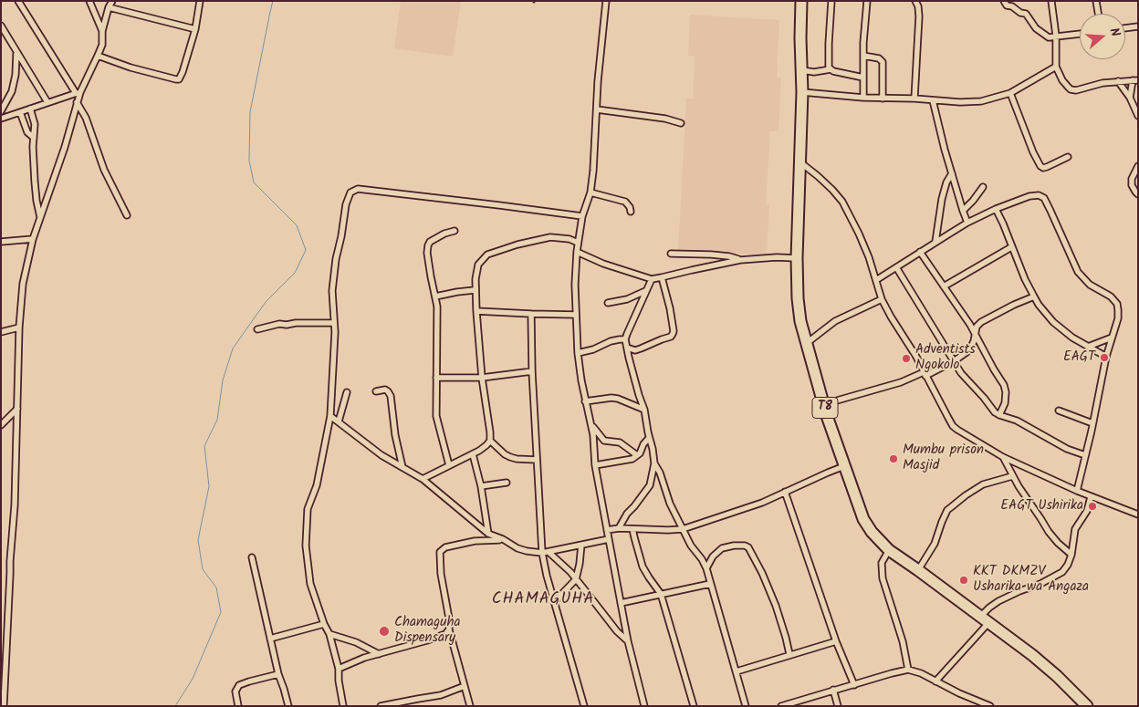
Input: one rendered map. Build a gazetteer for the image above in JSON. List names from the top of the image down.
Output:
{
  "streets": {
    "highway": ["T8"]
  },
  "districts": ["CHAMAGUHA"],
  "places": [
    "EAGT",
    "Adventists Ngokolo",
    "Mumbu prison Masjid",
    "EAGT Ushirika",
    "KKT DKMZV Usharika wa Angaza",
    "Chamaguha Dispensary"
  ],
  "north": "right"
}
